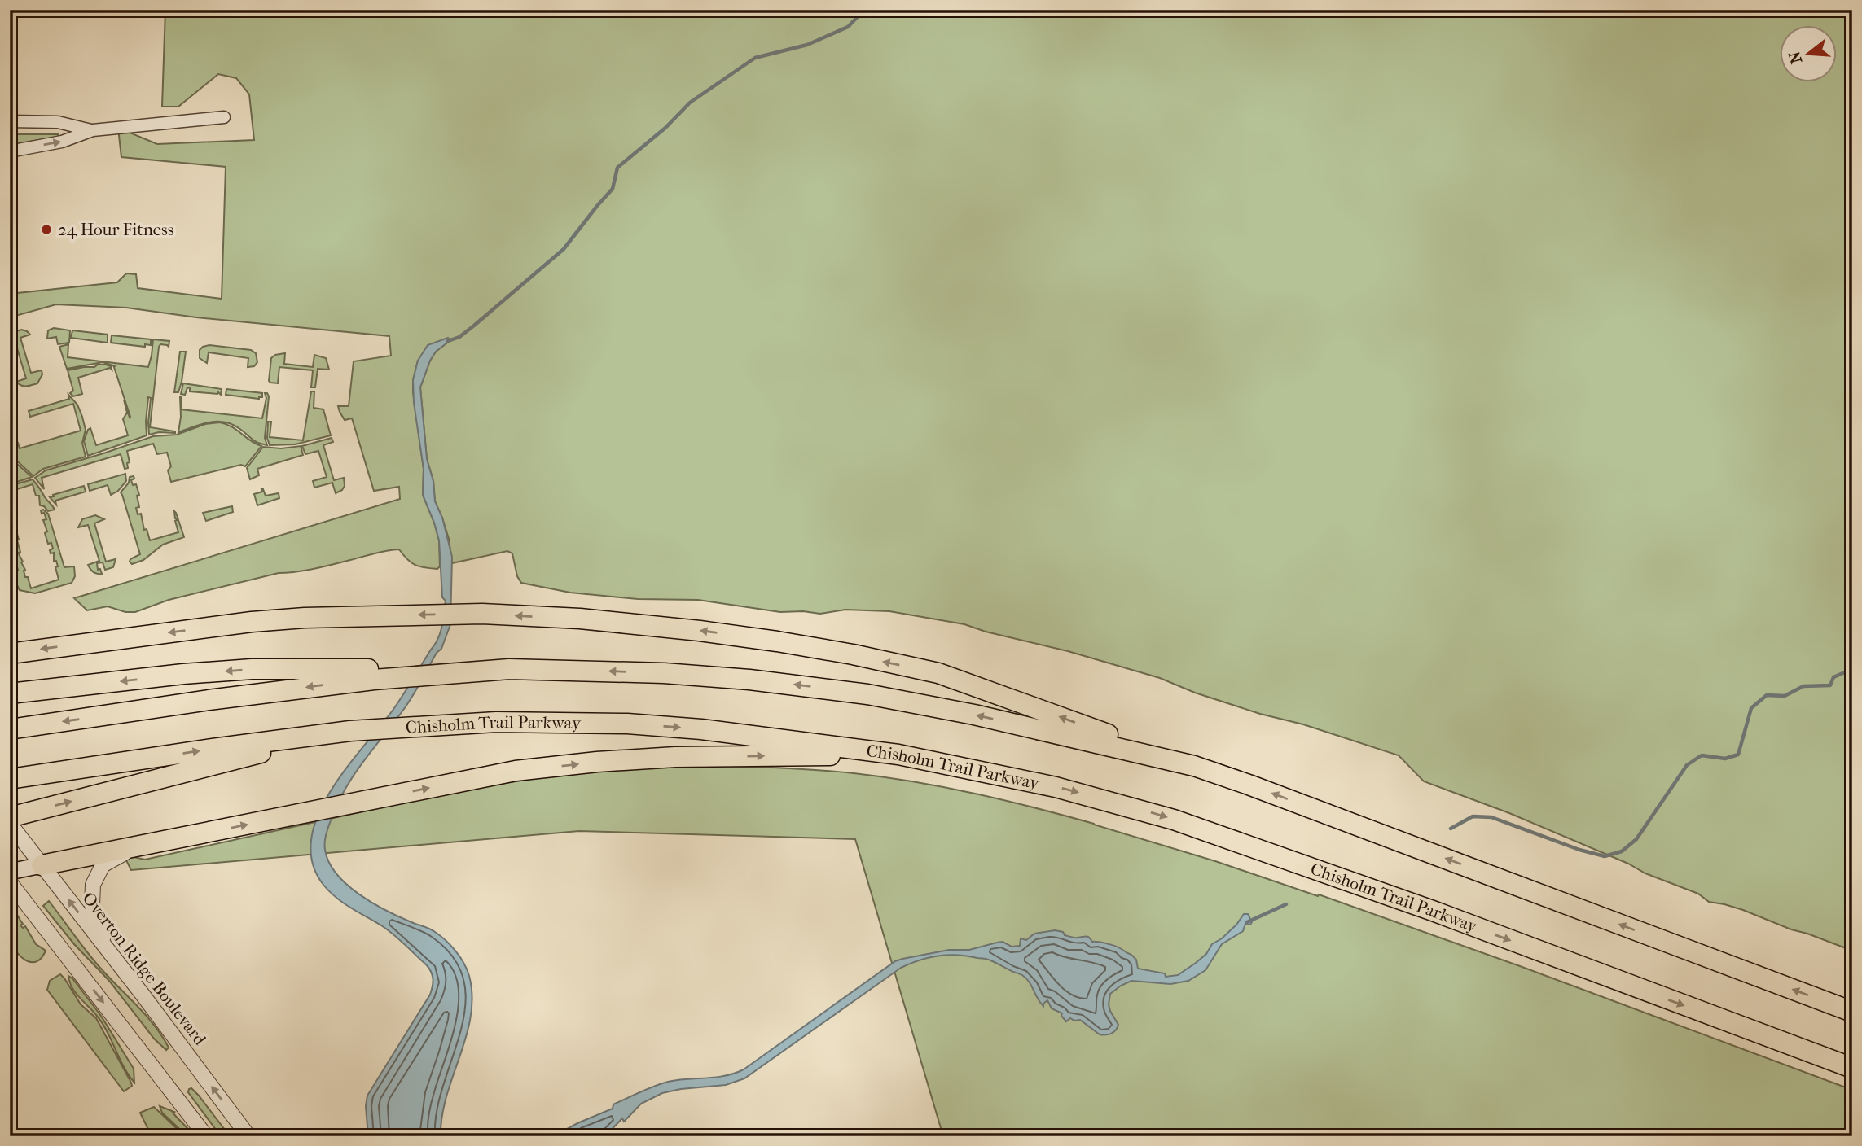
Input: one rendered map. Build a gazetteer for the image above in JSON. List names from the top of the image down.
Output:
{
  "streets": {
    "highway": ["Chisholm Trail Parkway"],
    "street": ["Overton Ridge Boulevard"]
  },
  "places": ["24 Hour Fitness"],
  "north": "left"
}
